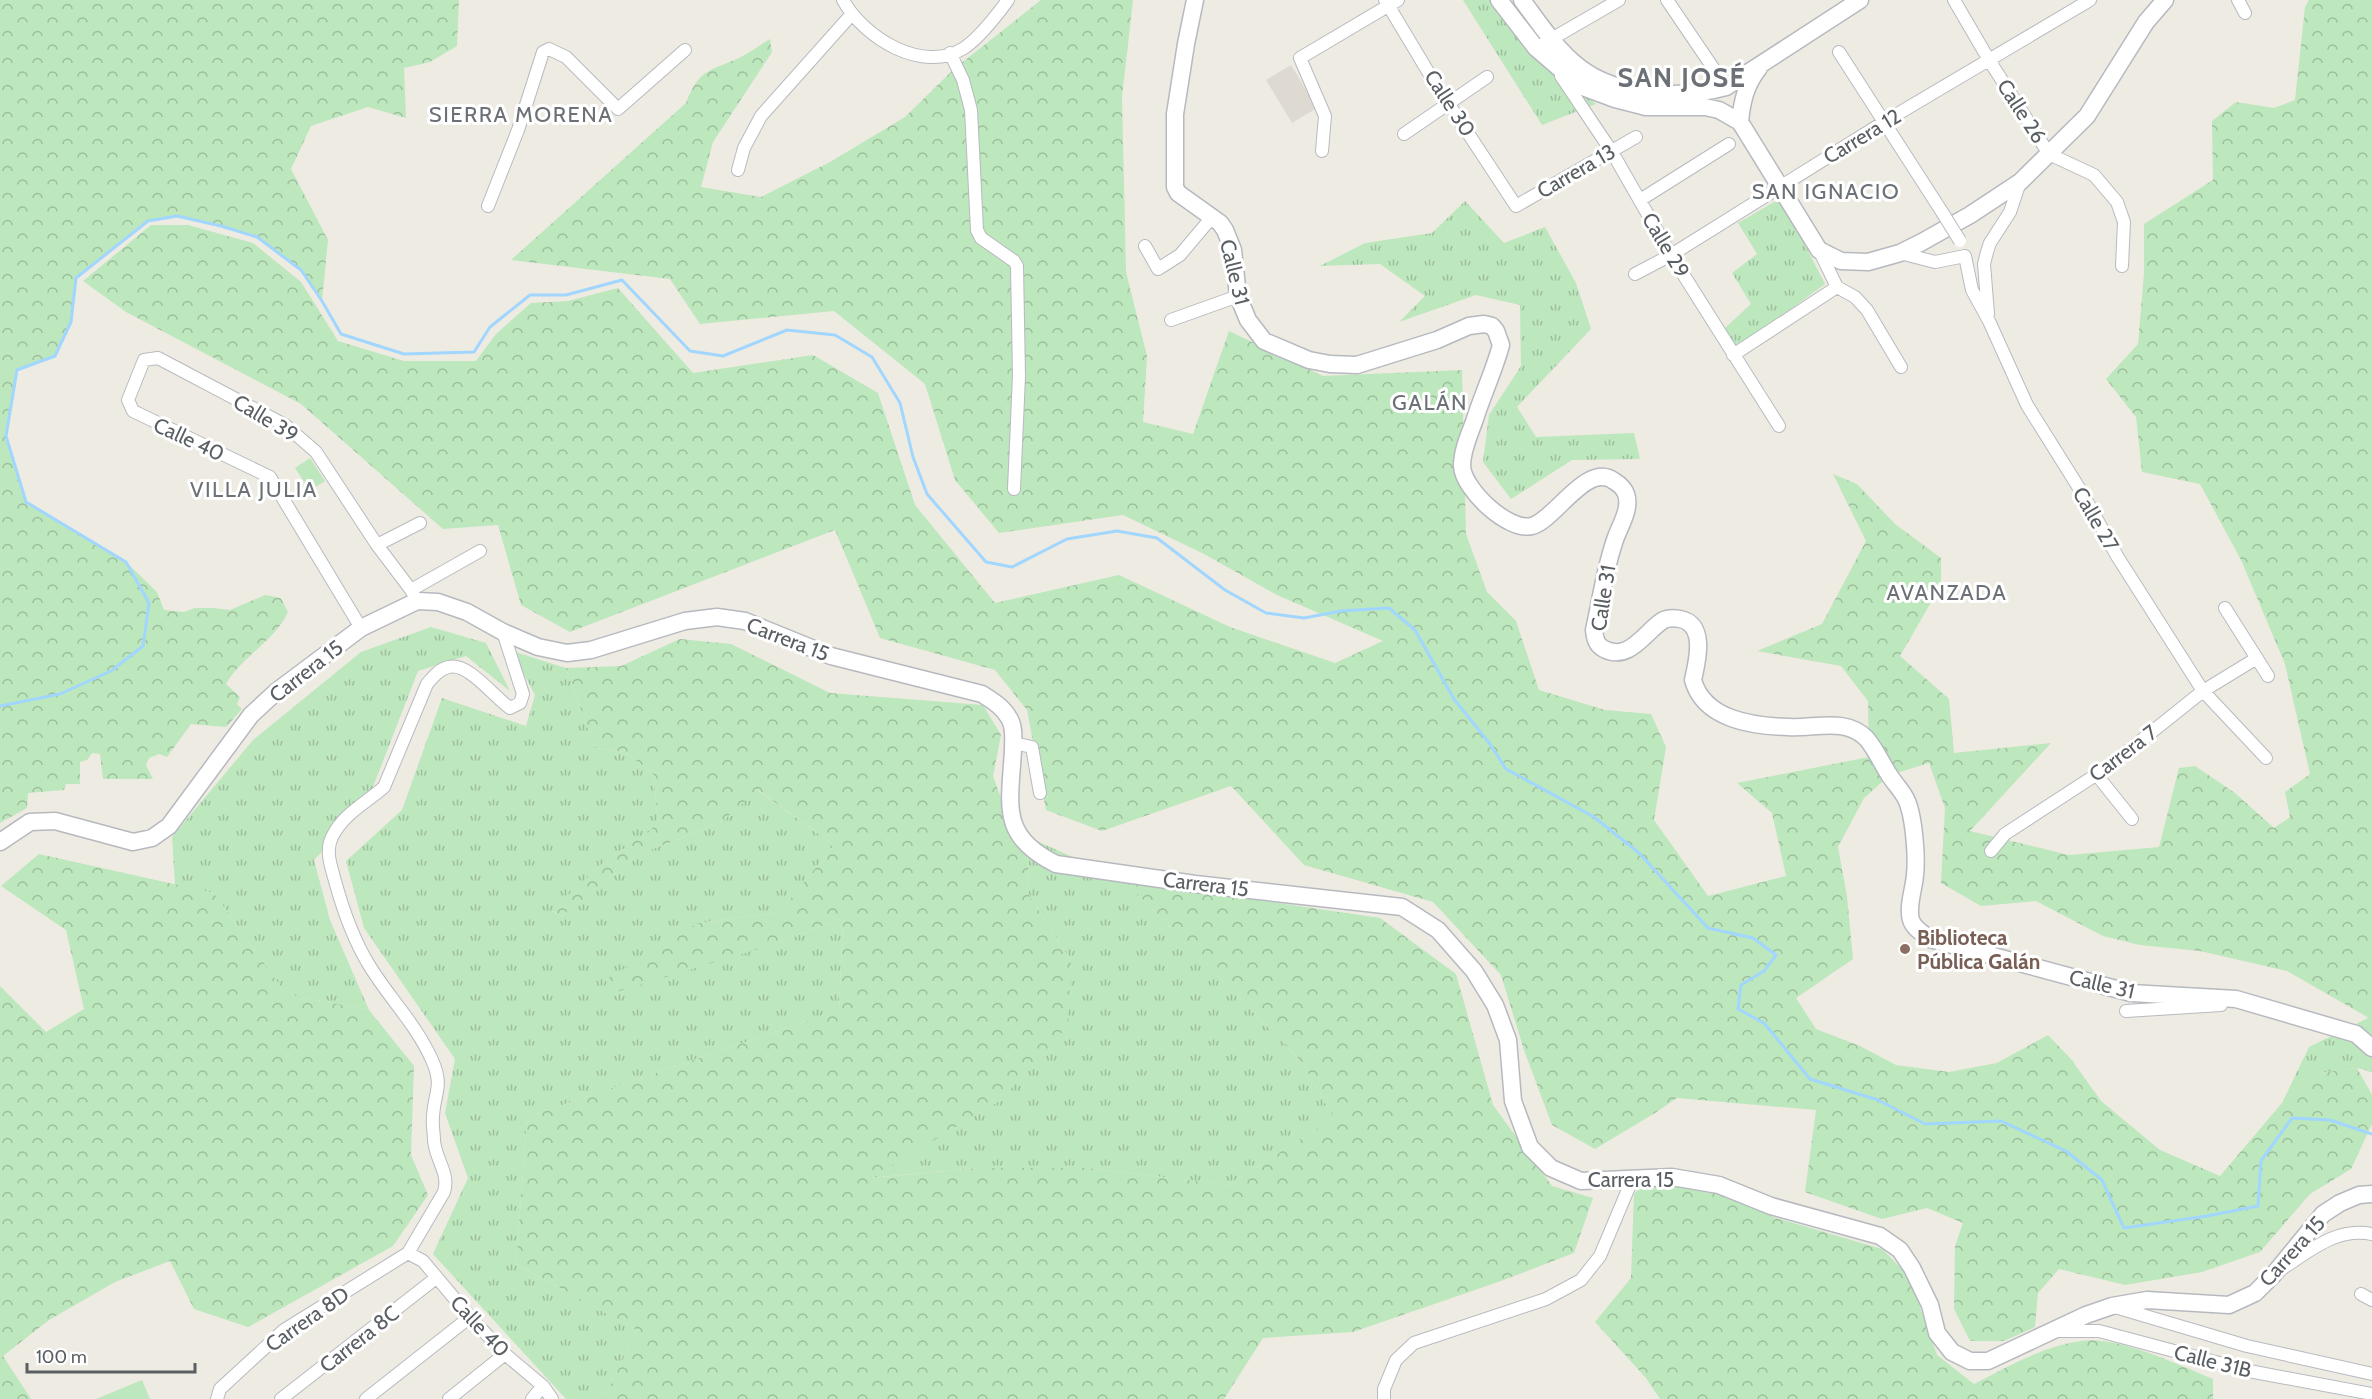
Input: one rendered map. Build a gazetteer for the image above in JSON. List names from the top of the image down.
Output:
{
  "streets": {
    "main road": ["Calle 31", "Carrera 15"],
    "street": [
      "Calle 30",
      "Calle 26",
      "Carrera 12",
      "Carrera 13",
      "Calle 29",
      "Calle 39",
      "Calle 40",
      "Calle 27",
      "Carrera 7",
      "Carrera 8D",
      "Carrera 8C",
      "Calle 31B"
    ]
  },
  "crossings": [
    ["Calle 30", "Carrera 13"],
    ["Calle 26", "Carrera 12"],
    ["Carrera 12", "Calle 29"],
    ["Carrera 13", "Calle 29"],
    ["Calle 39", "Calle 40"],
    ["Calle 39", "Carrera 15"],
    ["Calle 40", "Carrera 15"],
    ["Calle 40", "Carrera 8D"],
    ["Calle 40", "Carrera 8C"],
    ["Calle 27", "Carrera 7"],
    ["Carrera 15", "Calle 31B"]
  ],
  "districts": [
    "SAN JOSÉ",
    "SIERRA MORENA",
    "SAN IGNACIO",
    "GALÁN",
    "VILLA JULIA",
    "AVANZADA"
  ],
  "places": ["Biblioteca Pública Galán"],
  "scale_bar": "100 m"
}
